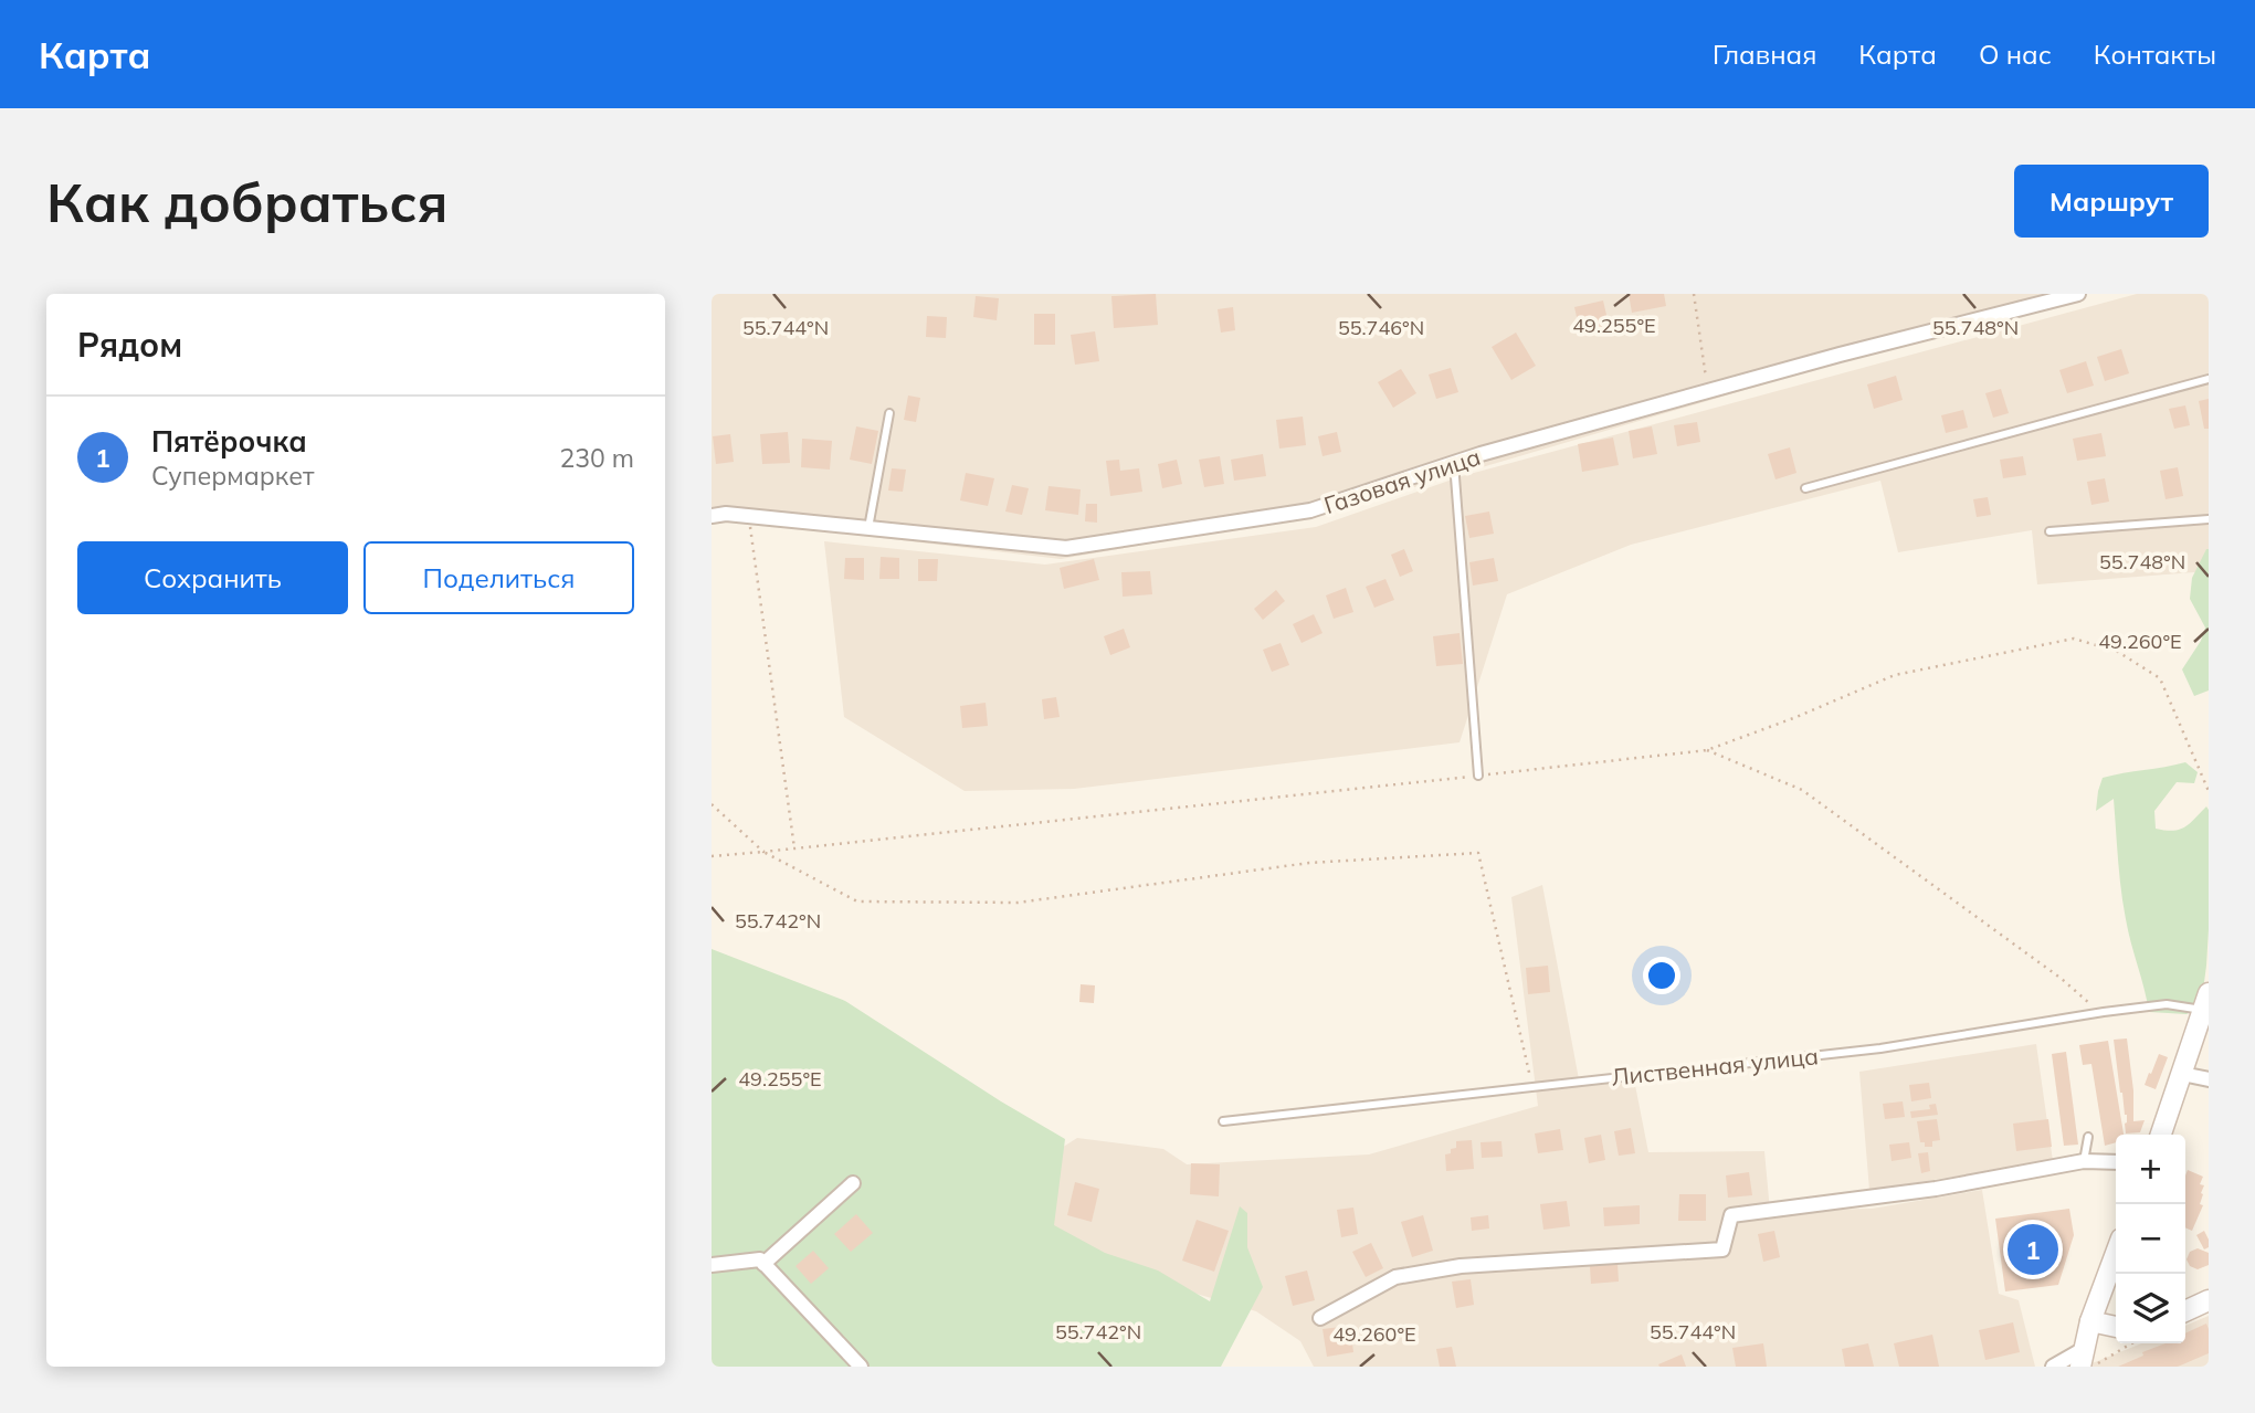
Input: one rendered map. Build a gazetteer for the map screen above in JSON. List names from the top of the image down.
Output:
{
  "streets": {
    "street": ["Газовая улица"],
    "lane": ["Лиственная улица"]
  },
  "page": {
    "header": "Карта",
    "nav": [
      "Главная",
      "Карта",
      "О нас",
      "Контакты"
    ],
    "buttons": [
      "Маршрут",
      ["Сохранить", "Поделиться"]
    ],
    "title": "Как добраться",
    "heading": "Рядом",
    "list": [
      {
        "mark": "1",
        "name": "Пятёрочка",
        "note": "Супермаркет",
        "value": "230 m"
      }
    ],
    "map_buttons": ["+", "−"],
    "pins": "1"
  },
  "coordinates": [
    "49.255°E",
    "55.746°N",
    "55.744°N",
    "55.748°N",
    "49.260°E",
    "55.742°N"
  ]
}
